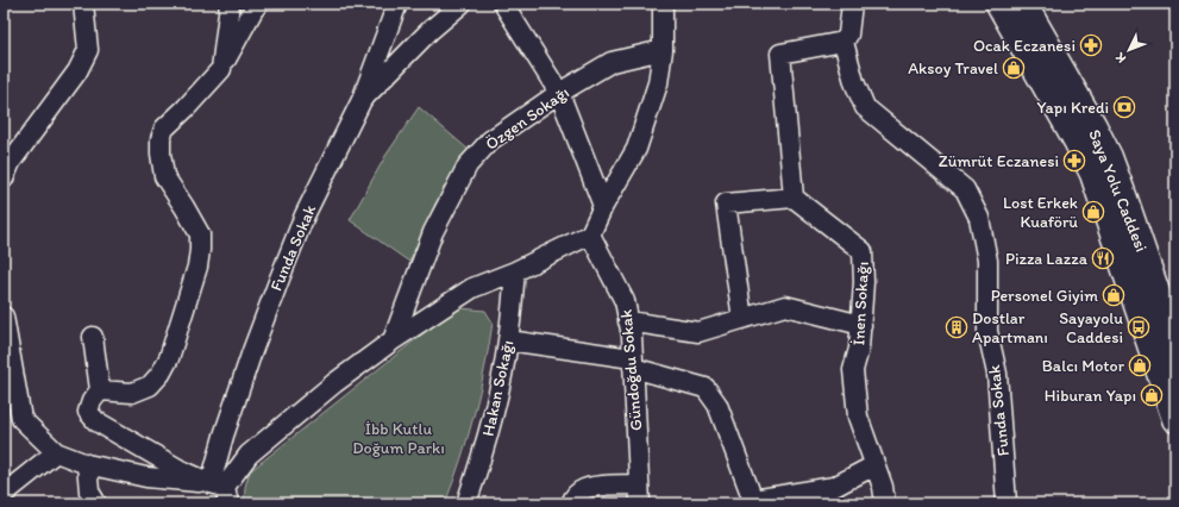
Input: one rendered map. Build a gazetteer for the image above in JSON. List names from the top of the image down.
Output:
{
  "streets": {
    "main road": ["Saya Yolu Caddesi"],
    "street": [
      "Özgen Sokağı",
      "Funda Sokak",
      "İnen Sokağı",
      "Gündoğdu Sokak",
      "Hakan Sokağı"
    ]
  },
  "parks": ["İbb Kutlu Doğum Parkı"],
  "places": {
    "pharmacy": ["Ocak Eczanesi", "Zümrüt Eczanesi"],
    "shop": [
      "Aksoy Travel",
      "Lost Erkek Kuaförü",
      "Personel Giyim",
      "Balcı Motor",
      "Hiburan Yapı"
    ],
    "bank": ["Yapı Kredi"],
    "restaurant": ["Pizza Lazza"],
    "building": ["Dostlar Apartmanı"],
    "bus stop": ["Sayayolu Caddesi"]
  },
  "north": "bottom left"
}
